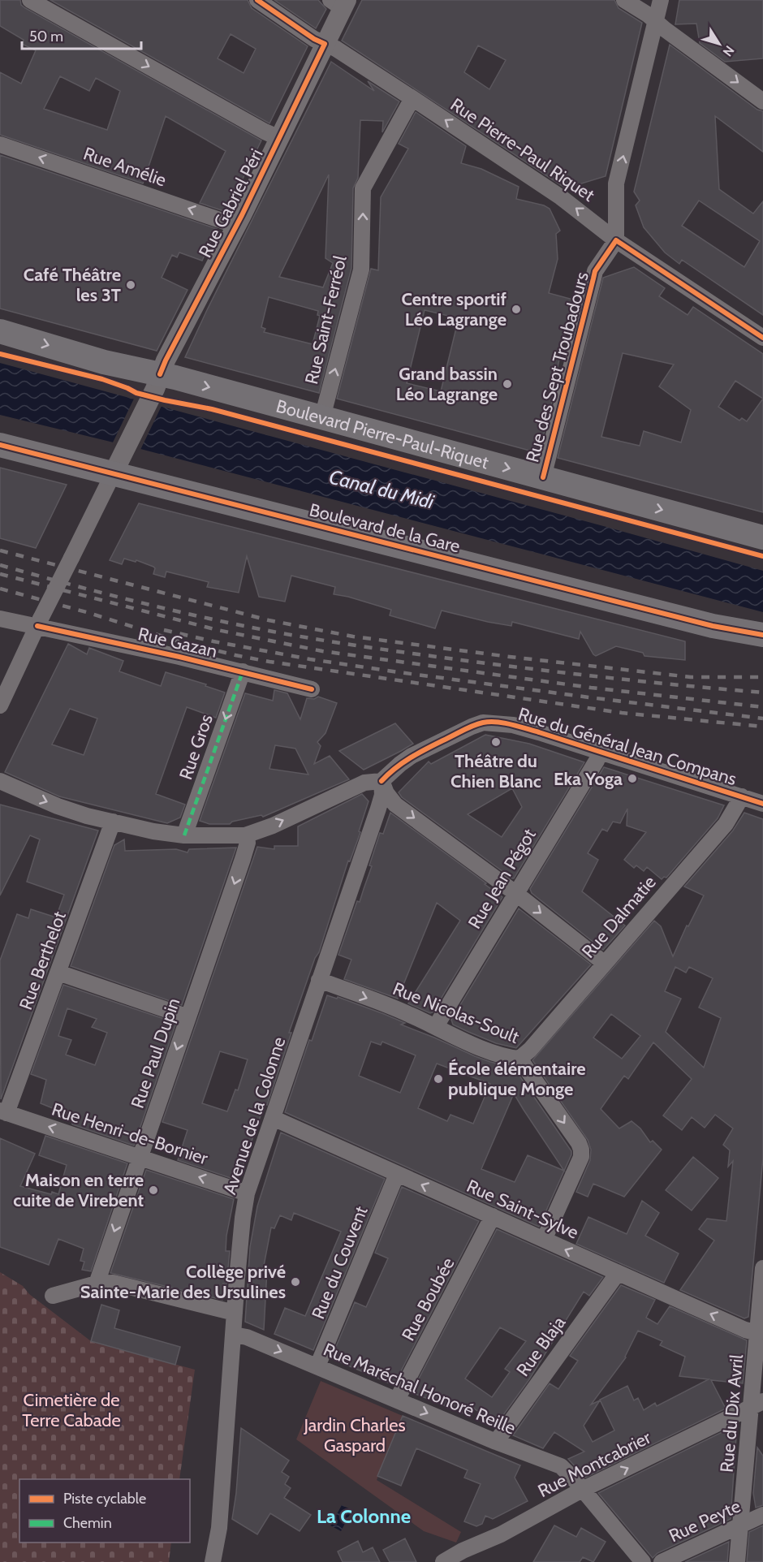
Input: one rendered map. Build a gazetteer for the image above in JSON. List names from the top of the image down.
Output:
{
  "streets": {
    "main road": ["Boulevard Pierre-Paul-Riquet", "Boulevard de la Gare"],
    "street": [
      "Rue Pierre-Paul Riquet",
      "Rue Amélie",
      "Rue Gabriel Péri",
      "Rue Saint-Ferréol",
      "Rue des Sept Troubadours",
      "Rue Gazan",
      "Rue du Général Jean Compans",
      "Rue Gros",
      "Rue Jean Pégot",
      "Rue Dalmatie",
      "Rue Berthelot",
      "Rue Nicolas-Soult",
      "Rue Paul Dupin",
      "Avenue de la Colonne",
      "Rue Henri-de-Bornier",
      "Rue Saint-Sylve",
      "Rue du Couvent",
      "Rue Boubée",
      "Rue Blaja",
      "Rue Maréchal Honoré Reille",
      "Rue du Dix Avril",
      "Rue Montcabrier",
      "Rue Peyte"
    ]
  },
  "crossings": [
    ["Rue Pierre-Paul Riquet", "Rue Gabriel Péri"],
    ["Rue Pierre-Paul Riquet", "Rue Saint-Ferréol"],
    ["Rue Pierre-Paul Riquet", "Rue des Sept Troubadours"],
    ["Rue Amélie", "Rue Gabriel Péri"],
    ["Rue Gabriel Péri", "Boulevard Pierre-Paul-Riquet"],
    ["Rue Gabriel Péri", "Boulevard de la Gare"],
    ["Rue Saint-Ferréol", "Boulevard Pierre-Paul-Riquet"],
    ["Rue des Sept Troubadours", "Boulevard Pierre-Paul-Riquet"],
    ["Rue Gazan", "Rue Gros"],
    ["Rue du Général Jean Compans", "Rue Jean Pégot"],
    ["Rue du Général Jean Compans", "Rue Dalmatie"],
    ["Rue du Général Jean Compans", "Avenue de la Colonne"],
    ["Rue Jean Pégot", "Rue Nicolas-Soult"],
    ["Rue Dalmatie", "Rue Nicolas-Soult"],
    ["Rue Berthelot", "Rue Henri-de-Bornier"],
    ["Rue Nicolas-Soult", "Avenue de la Colonne"],
    ["Rue Nicolas-Soult", "Rue Saint-Sylve"],
    ["Rue Paul Dupin", "Rue Henri-de-Bornier"],
    ["Avenue de la Colonne", "Rue Henri-de-Bornier"],
    ["Avenue de la Colonne", "Rue Saint-Sylve"],
    ["Avenue de la Colonne", "Rue Maréchal Honoré Reille"],
    ["Rue Saint-Sylve", "Rue du Couvent"],
    ["Rue Saint-Sylve", "Rue Boubée"],
    ["Rue Saint-Sylve", "Rue Blaja"],
    ["Rue Saint-Sylve", "Rue du Dix Avril"],
    ["Rue du Couvent", "Rue Maréchal Honoré Reille"],
    ["Rue Boubée", "Rue Maréchal Honoré Reille"],
    ["Rue Blaja", "Rue Maréchal Honoré Reille"],
    ["Rue Maréchal Honoré Reille", "Rue Montcabrier"],
    ["Rue du Dix Avril", "Rue Montcabrier"],
    ["Rue du Dix Avril", "Rue Peyte"]
  ],
  "one_way": [
    "Rue Pierre-Paul Riquet",
    "Rue Saint-Ferréol",
    "Boulevard Pierre-Paul-Riquet",
    "Rue Gros",
    "Rue Nicolas-Soult",
    "Rue Paul Dupin",
    "Rue Saint-Sylve",
    "Rue Maréchal Honoré Reille",
    "Rue Montcabrier"
  ],
  "districts": ["La Colonne"],
  "water": ["Canal du Midi"],
  "parks": ["Cimetière de Terre Cabade", "Jardin Charles Gaspard"],
  "places": [
    "Café Théâtre les 3T",
    "Centre sportif Léo Lagrange",
    "Grand bassin Léo Lagrange",
    "Théâtre du Chien Blanc",
    "Eka Yoga",
    "École élémentaire publique Monge",
    "Maison en terre cuite de Virebent",
    "Collège privé Sainte-Marie des Ursulines"
  ],
  "legend": ["Piste cyclable", "Chemin"],
  "scale_bar": "50 m",
  "north": "bottom right"
}
